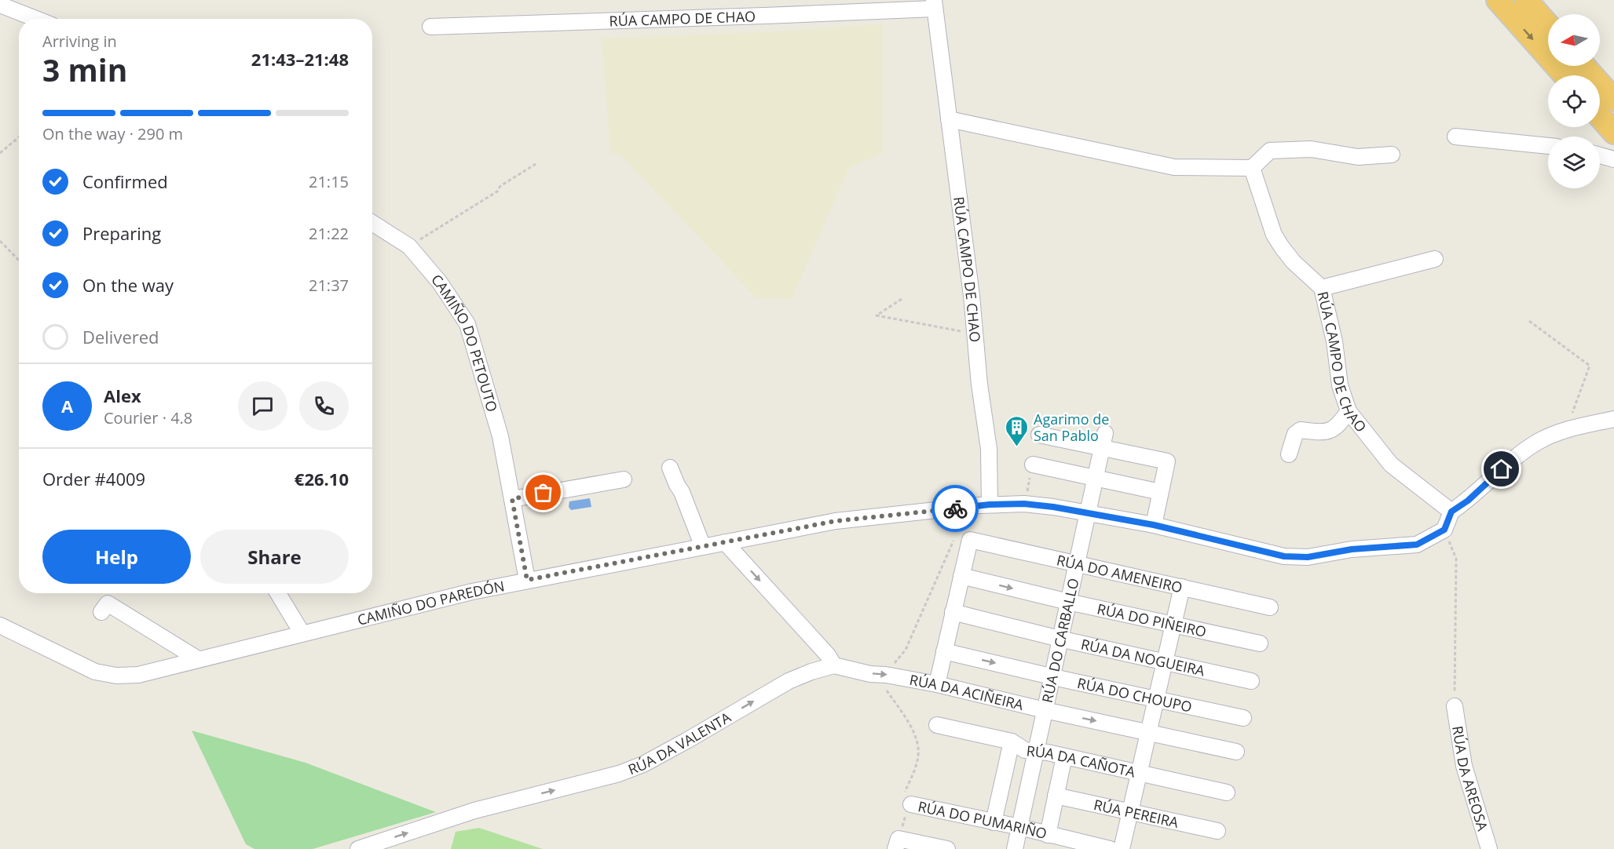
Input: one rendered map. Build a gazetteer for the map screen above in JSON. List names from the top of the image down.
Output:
{
  "streets": {
    "street": [
      "RÚA CAMPO DE CHAO",
      "CAMIÑO DO PETOUTO",
      "RÚA DO AMENEIRO",
      "CAMIÑO DO PAREDÓN",
      "RÚA DO PIÑEIRO",
      "RÚA DO CARBALLO",
      "RÚA DA NOGUEIRA",
      "RÚA DA ACIÑEIRA",
      "RÚA DO CHOUPO",
      "RÚA DA VALENTA",
      "RÚA DA CAÑOTA",
      "RÚA DA AREOSA",
      "RÚA PEREIRA",
      "RÚA DO PUMARIÑO"
    ]
  },
  "crossings": [
    ["RÚA CAMPO DE CHAO", "CAMIÑO DO PAREDÓN"],
    ["CAMIÑO DO PETOUTO", "CAMIÑO DO PAREDÓN"],
    ["RÚA DO AMENEIRO", "RÚA DO CARBALLO"],
    ["CAMIÑO DO PAREDÓN", "RÚA DO CARBALLO"],
    ["RÚA DO PIÑEIRO", "RÚA DO CARBALLO"],
    ["RÚA DO CARBALLO", "RÚA DA NOGUEIRA"],
    ["RÚA DO CARBALLO", "RÚA DA ACIÑEIRA"],
    ["RÚA DO CARBALLO", "RÚA DO CHOUPO"],
    ["RÚA DO CARBALLO", "RÚA DA CAÑOTA"],
    ["RÚA DO CARBALLO", "RÚA DO PUMARIÑO"],
    ["RÚA DA ACIÑEIRA", "RÚA DA VALENTA"]
  ],
  "one_way": ["RÚA DO CHOUPO", "RÚA DA VALENTA"],
  "places": {
    "building": ["Agarimo de San Pablo"]
  },
  "north": "left",
  "page": {
    "heading": ["3 min", "Arriving in", "21:43–21:48"],
    "panel": [
      "Alex",
      "Courier · 4.8",
      "Order #4009",
      "€26.10"
    ],
    "bar": "On the way · 290 m",
    "list": [
      ["Confirmed", "21:15"],
      ["Preparing", "21:22"],
      ["On the way", "21:37"],
      "Delivered"
    ],
    "round": "A",
    "buttons": ["Help", "Share"]
  }
}
